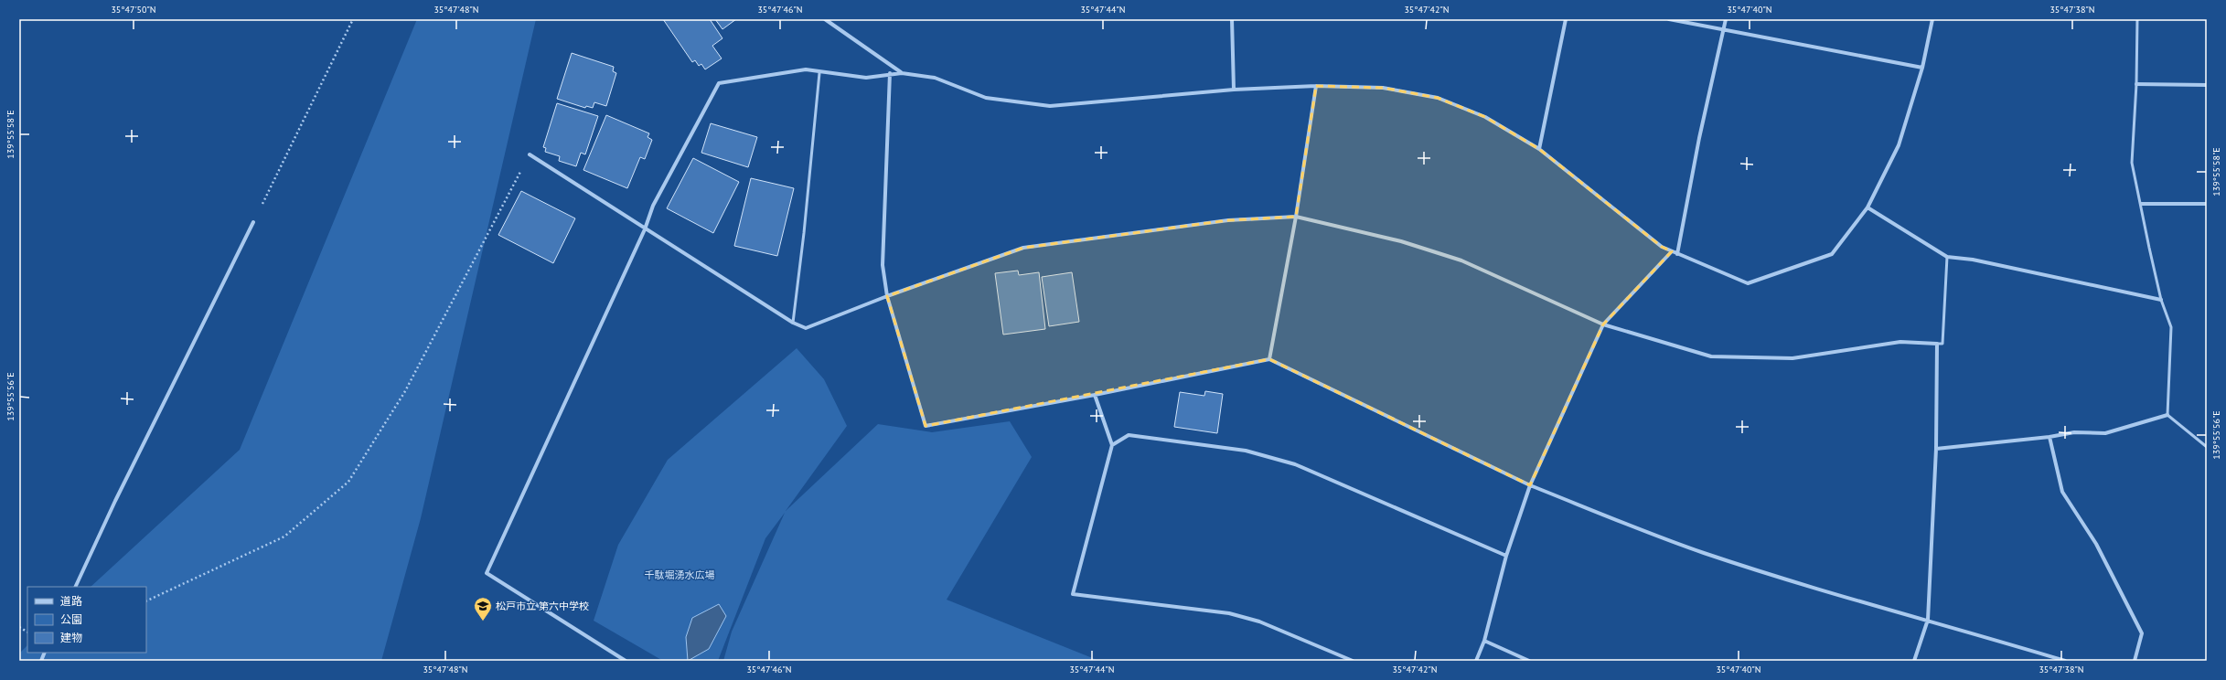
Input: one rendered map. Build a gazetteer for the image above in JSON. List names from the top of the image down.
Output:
{
  "parks": ["千駄堀湧水広場"],
  "places": {
    "school or university": ["松戸市立 第六中学校"]
  },
  "legend": ["道路", "公園", "建物"],
  "coordinates": [
    "35°47'50\"N",
    "35°47'48\"N",
    "35°47'46\"N",
    "35°47'44\"N",
    "35°47'42\"N",
    "35°47'40\"N",
    "35°47'38\"N",
    "139°55'58\"E",
    "139°55'56\"E"
  ]
}
